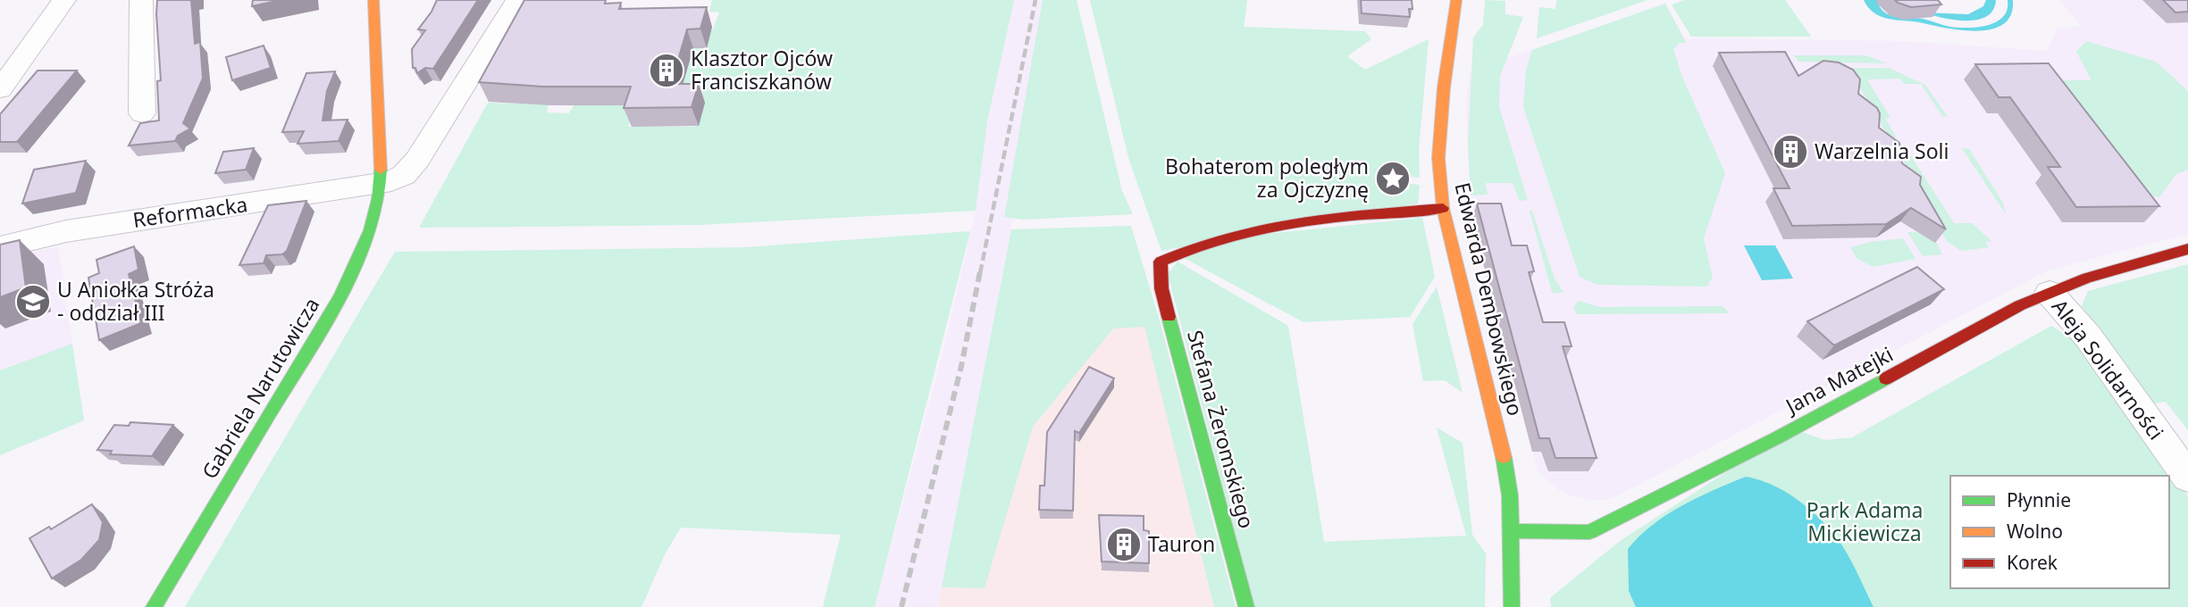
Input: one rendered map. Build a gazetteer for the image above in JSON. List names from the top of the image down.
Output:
{
  "streets": {
    "street": [
      "Reformacka",
      "Edwarda Dembowskiego",
      "Aleja Solidarności",
      "Jana Matejki",
      "Gabriela Narutowicza",
      "Stefana Żeromskiego"
    ]
  },
  "crossings": [
    ["Reformacka", "Gabriela Narutowicza"],
    ["Edwarda Dembowskiego", "Jana Matejki"],
    ["Edwarda Dembowskiego", "Stefana Żeromskiego"],
    ["Aleja Solidarności", "Jana Matejki"]
  ],
  "parks": ["Park Adama Mickiewicza"],
  "places": {
    "building": ["Klasztor Ojców Franciszkanów", "Warzelnia Soli", "Tauron"],
    "place": ["Bohaterom poległym za Ojczyznę"],
    "school or university": ["U Aniołka Stróża - oddział III"]
  },
  "legend": ["Płynnie", "Wolno", "Korek"]
}
